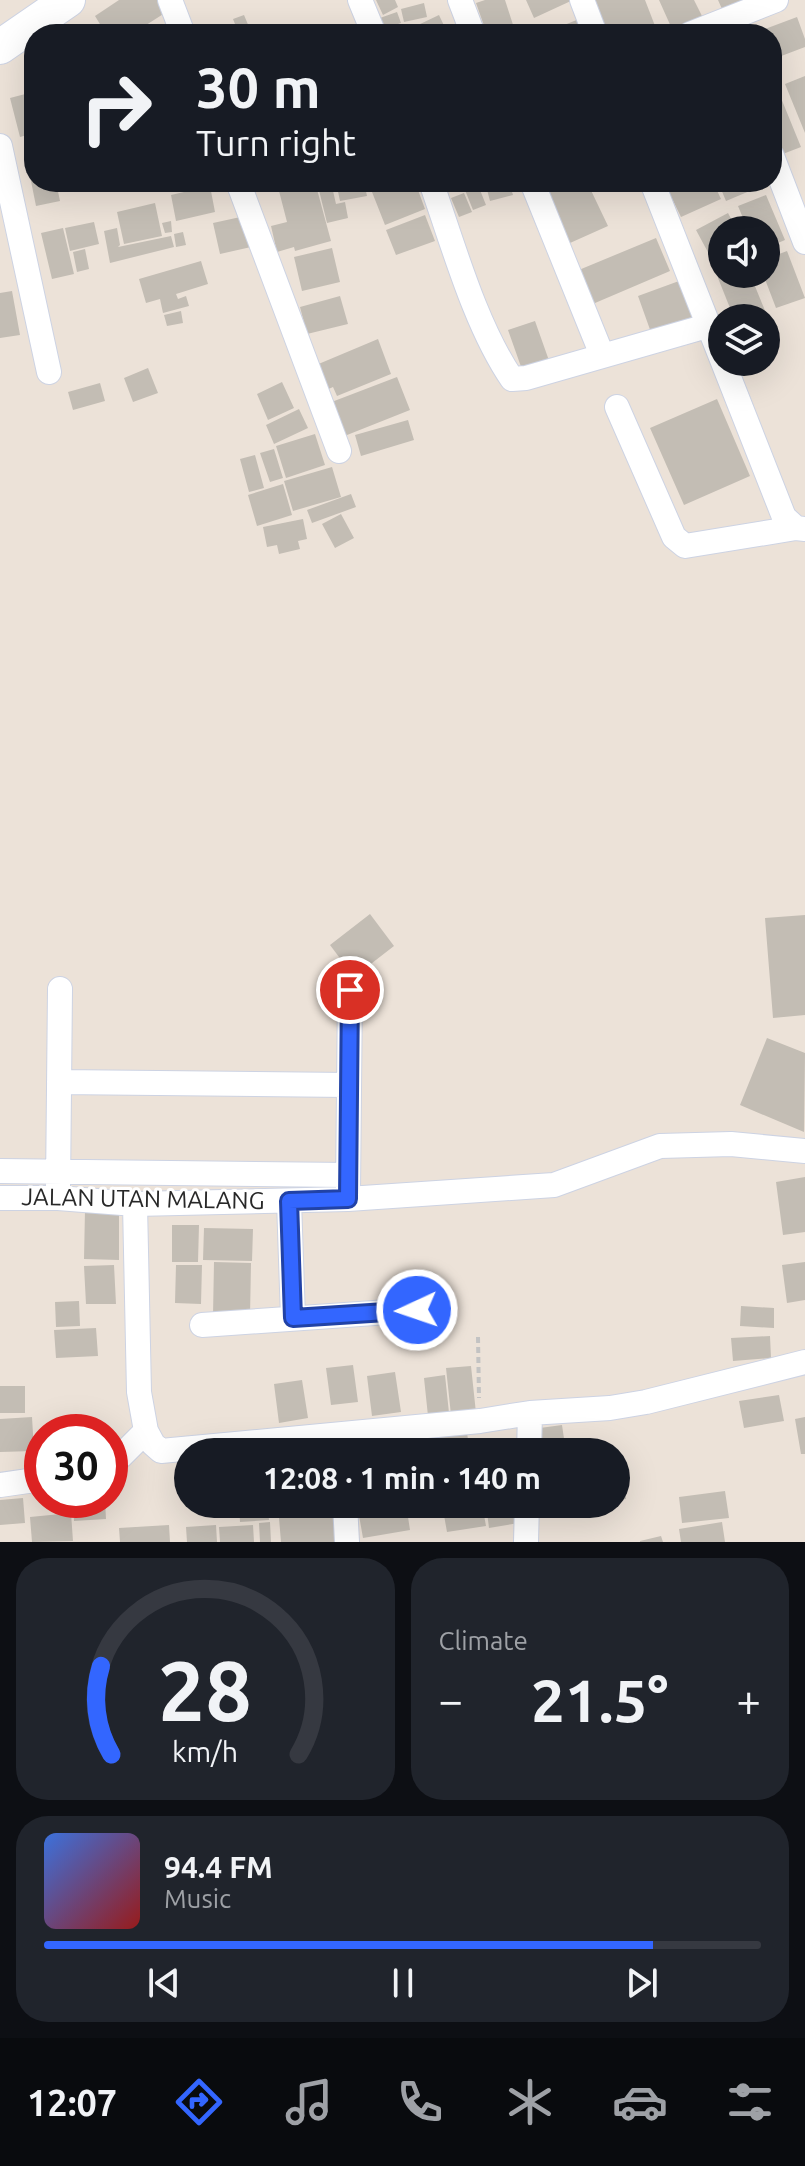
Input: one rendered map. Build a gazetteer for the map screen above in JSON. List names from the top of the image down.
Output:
{
  "streets": {
    "street": ["JALAN UTAN MALANG"]
  },
  "page": {
    "turn": ["30 m", "Turn right"],
    "limit": "30",
    "trip": "12:08 · 1 min · 140 m",
    "tile": "Climate",
    "heat": ["−", "21.5°", "+"],
    "song": ["94.4 FM", "Music"],
    "tabs": "12:07",
    "gauge": ["28", "km/h"]
  }
}
